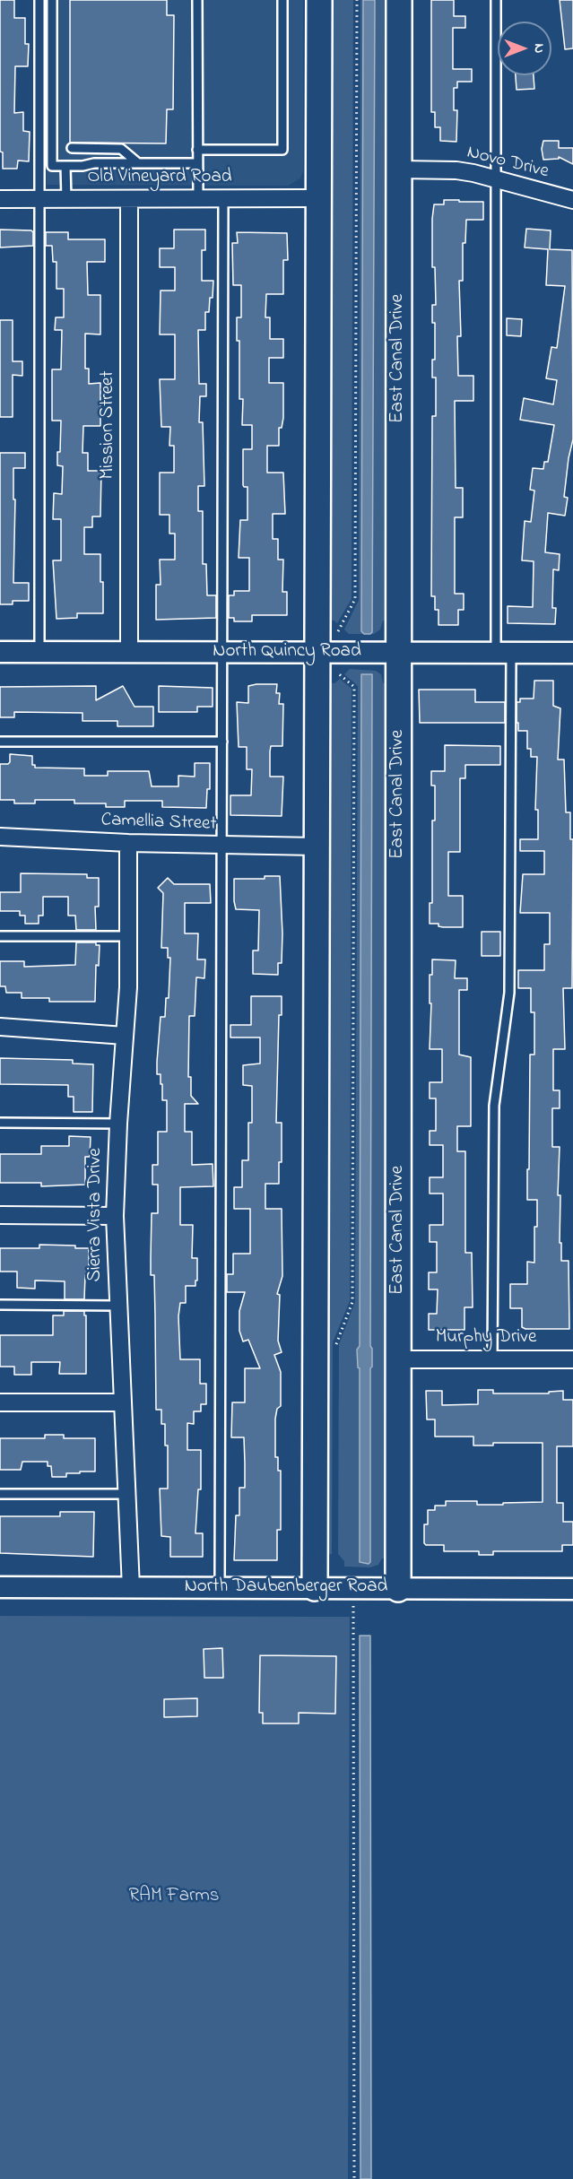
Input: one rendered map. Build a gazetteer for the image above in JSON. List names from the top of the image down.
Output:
{
  "streets": {
    "main road": ["East Canal Drive"],
    "street": [
      "Novo Drive",
      "Old Vineyard Road",
      "Mission Street",
      "North Quincy Road",
      "Camellia Street",
      "Sierra Vista Drive",
      "Murphy Drive",
      "North Daubenberger Road"
    ]
  },
  "crossings": [
    ["Novo Drive", "East Canal Drive"],
    ["Old Vineyard Road", "Mission Street"],
    ["East Canal Drive", "North Quincy Road"],
    ["East Canal Drive", "Murphy Drive"],
    ["East Canal Drive", "North Daubenberger Road"],
    ["Mission Street", "North Quincy Road"],
    ["Camellia Street", "Sierra Vista Drive"],
    ["Sierra Vista Drive", "North Daubenberger Road"]
  ],
  "parks": ["RAM Farms"],
  "north": "right"
}
